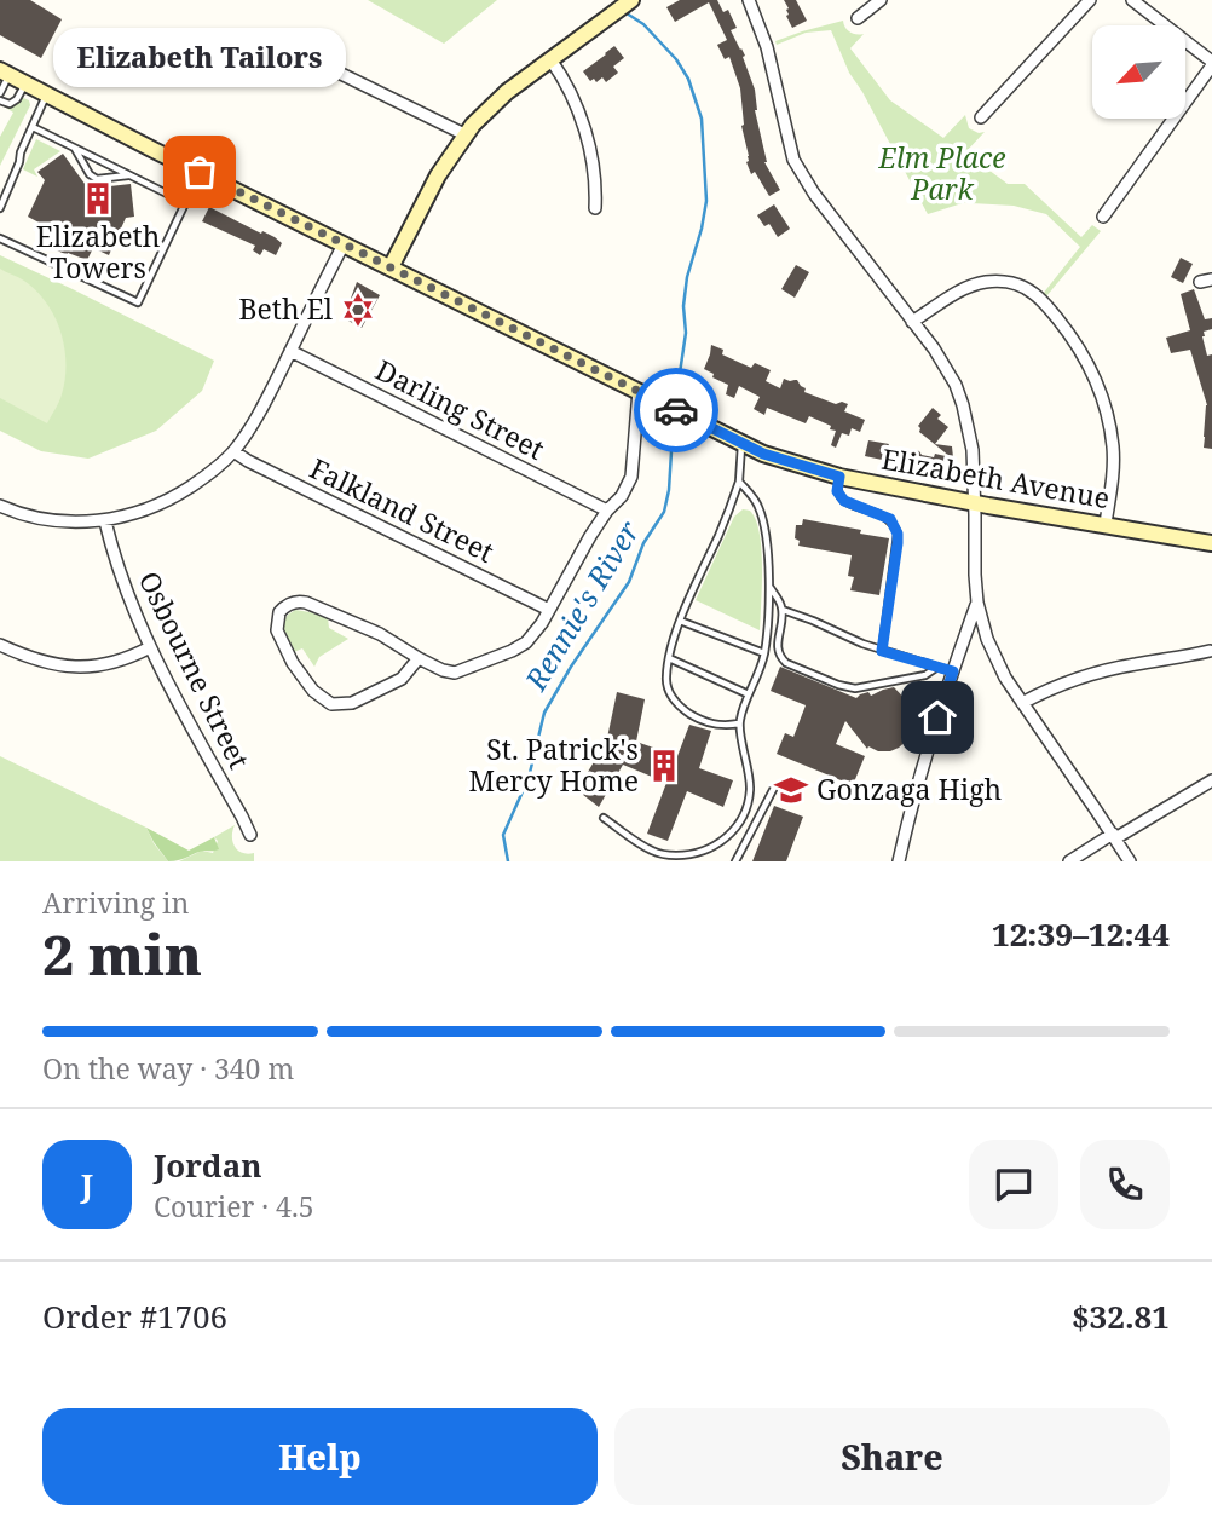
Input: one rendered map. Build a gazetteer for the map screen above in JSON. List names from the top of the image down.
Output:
{
  "streets": {
    "main road": ["Elizabeth Avenue"],
    "street": ["Darling Street", "Falkland Street", "Osbourne Street"]
  },
  "water": ["Rennie's River"],
  "parks": ["Elm Place Park"],
  "places": {
    "other": ["Elizabeth Tailors"],
    "building": ["Elizabeth Towers", "St. Patrick's Mercy Home"],
    "synagogue": ["Beth El"],
    "school or university": ["Gonzaga High"]
  },
  "north": "bottom left",
  "page": {
    "bubble": "Elizabeth Tailors",
    "heading": ["2 min", "Arriving in", "12:39–12:44"],
    "panel": [
      "Jordan",
      "Courier · 4.5",
      "Order #1706",
      "$32.81"
    ],
    "bar": "On the way · 340 m",
    "round": "J",
    "buttons": ["Help", "Share"]
  }
}
